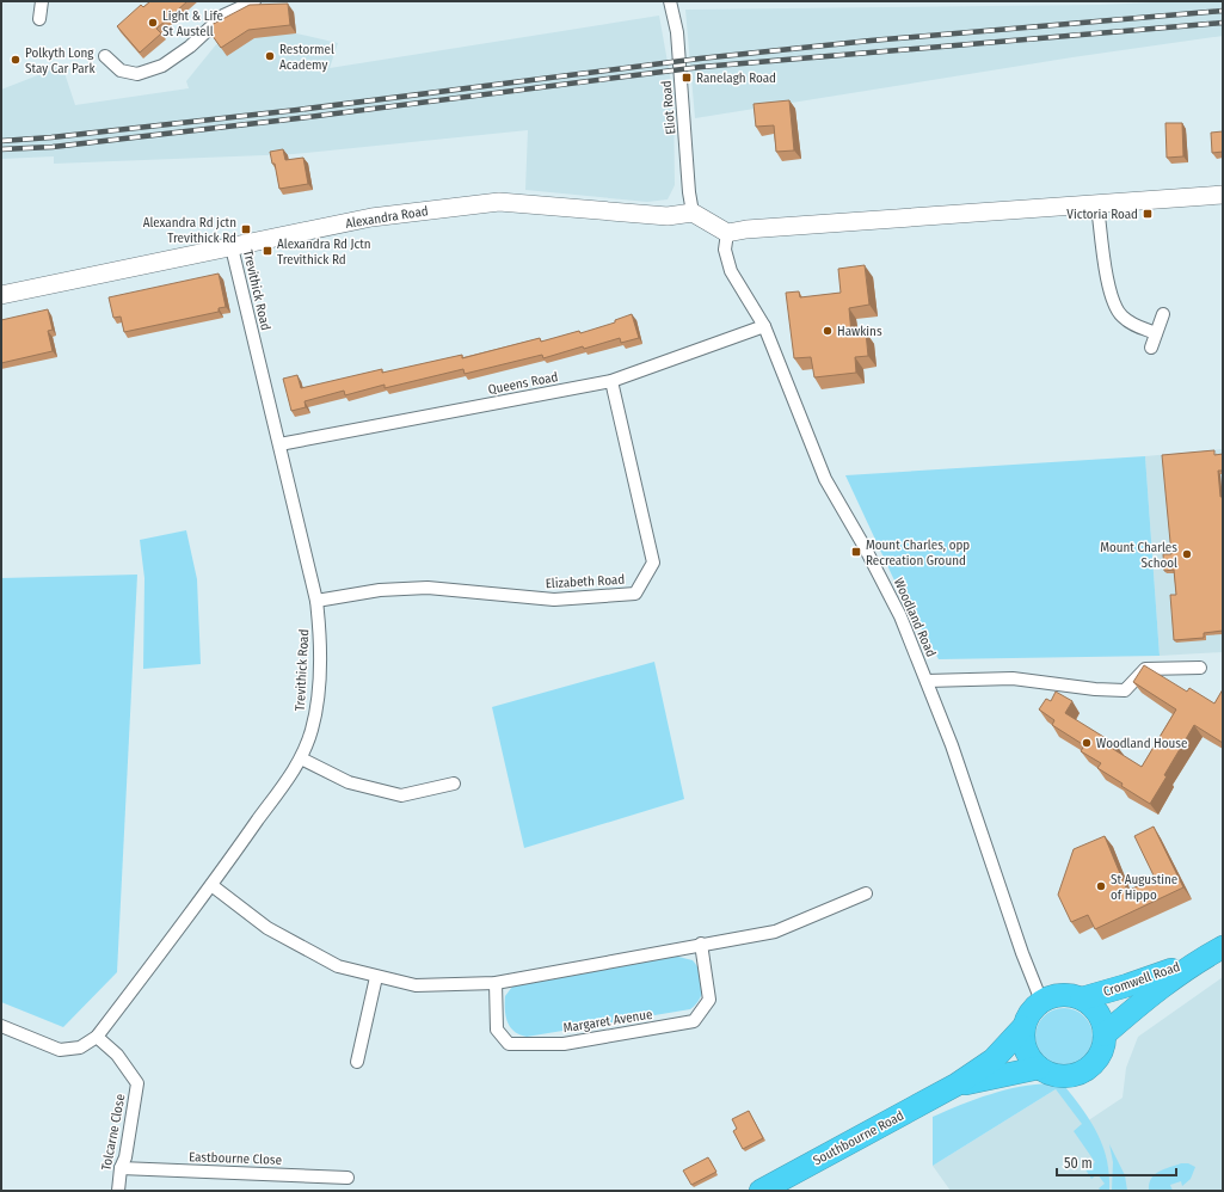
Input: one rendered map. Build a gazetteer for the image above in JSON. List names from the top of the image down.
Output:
{
  "streets": {
    "highway": ["Cromwell Road", "Southbourne Road"],
    "street": [
      "Eliot Road",
      "Alexandra Road",
      "Trevithick Road",
      "Queens Road",
      "Elizabeth Road",
      "Woodland Road",
      "Margaret Avenue",
      "Tolcarne Close",
      "Eastbourne Close"
    ]
  },
  "crossings": [
    ["Eliot Road", "Alexandra Road"],
    ["Alexandra Road", "Trevithick Road"],
    ["Trevithick Road", "Queens Road"],
    ["Trevithick Road", "Elizabeth Road"],
    ["Trevithick Road", "Tolcarne Close"],
    ["Queens Road", "Elizabeth Road"],
    ["Queens Road", "Woodland Road"],
    ["Woodland Road", "Cromwell Road"],
    ["Woodland Road", "Southbourne Road"],
    ["Cromwell Road", "Southbourne Road"],
    ["Tolcarne Close", "Eastbourne Close"]
  ],
  "places": {
    "other": [
      "Light & Life St Austell",
      "Restormel Academy",
      "Polkyth Long Stay Car Park",
      "Hawkins",
      "Mount Charles School",
      "Woodland House",
      "St Augustine of Hippo"
    ],
    "transit": [
      "Ranelagh Road",
      "Victoria Road",
      "Alexandra Rd jctn Trevithick Rd",
      "Alexandra Rd Jctn Trevithick Rd",
      "Mount Charles, opp Recreation Ground"
    ]
  },
  "scale_bar": "50 m"
}
